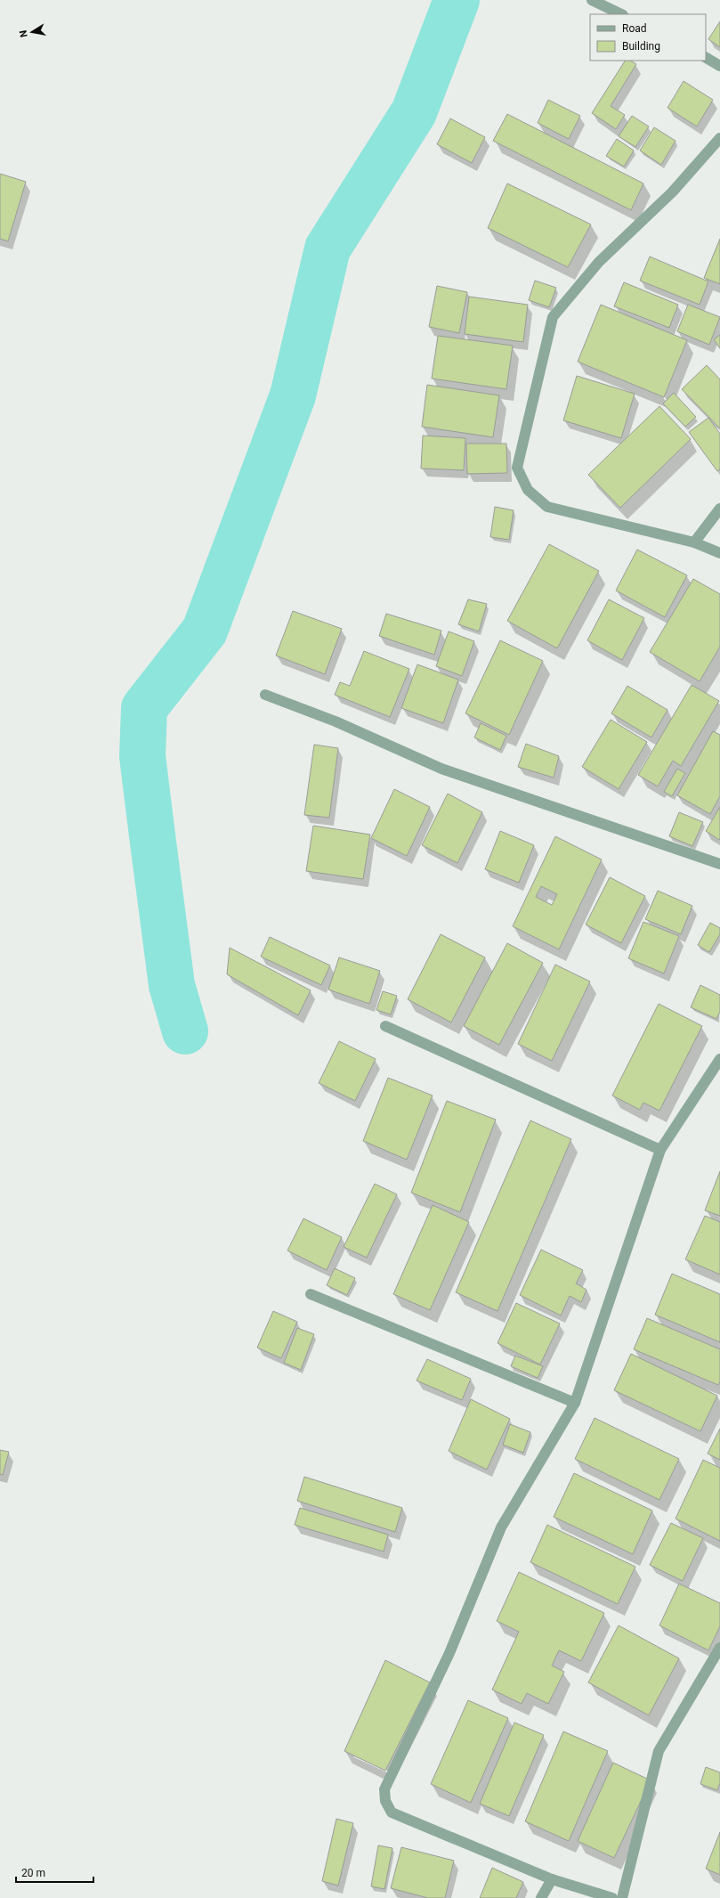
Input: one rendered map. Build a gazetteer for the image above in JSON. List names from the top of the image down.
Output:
{
  "legend": ["Road", "Building"],
  "scale_bar": "20 m",
  "north": "left"
}
